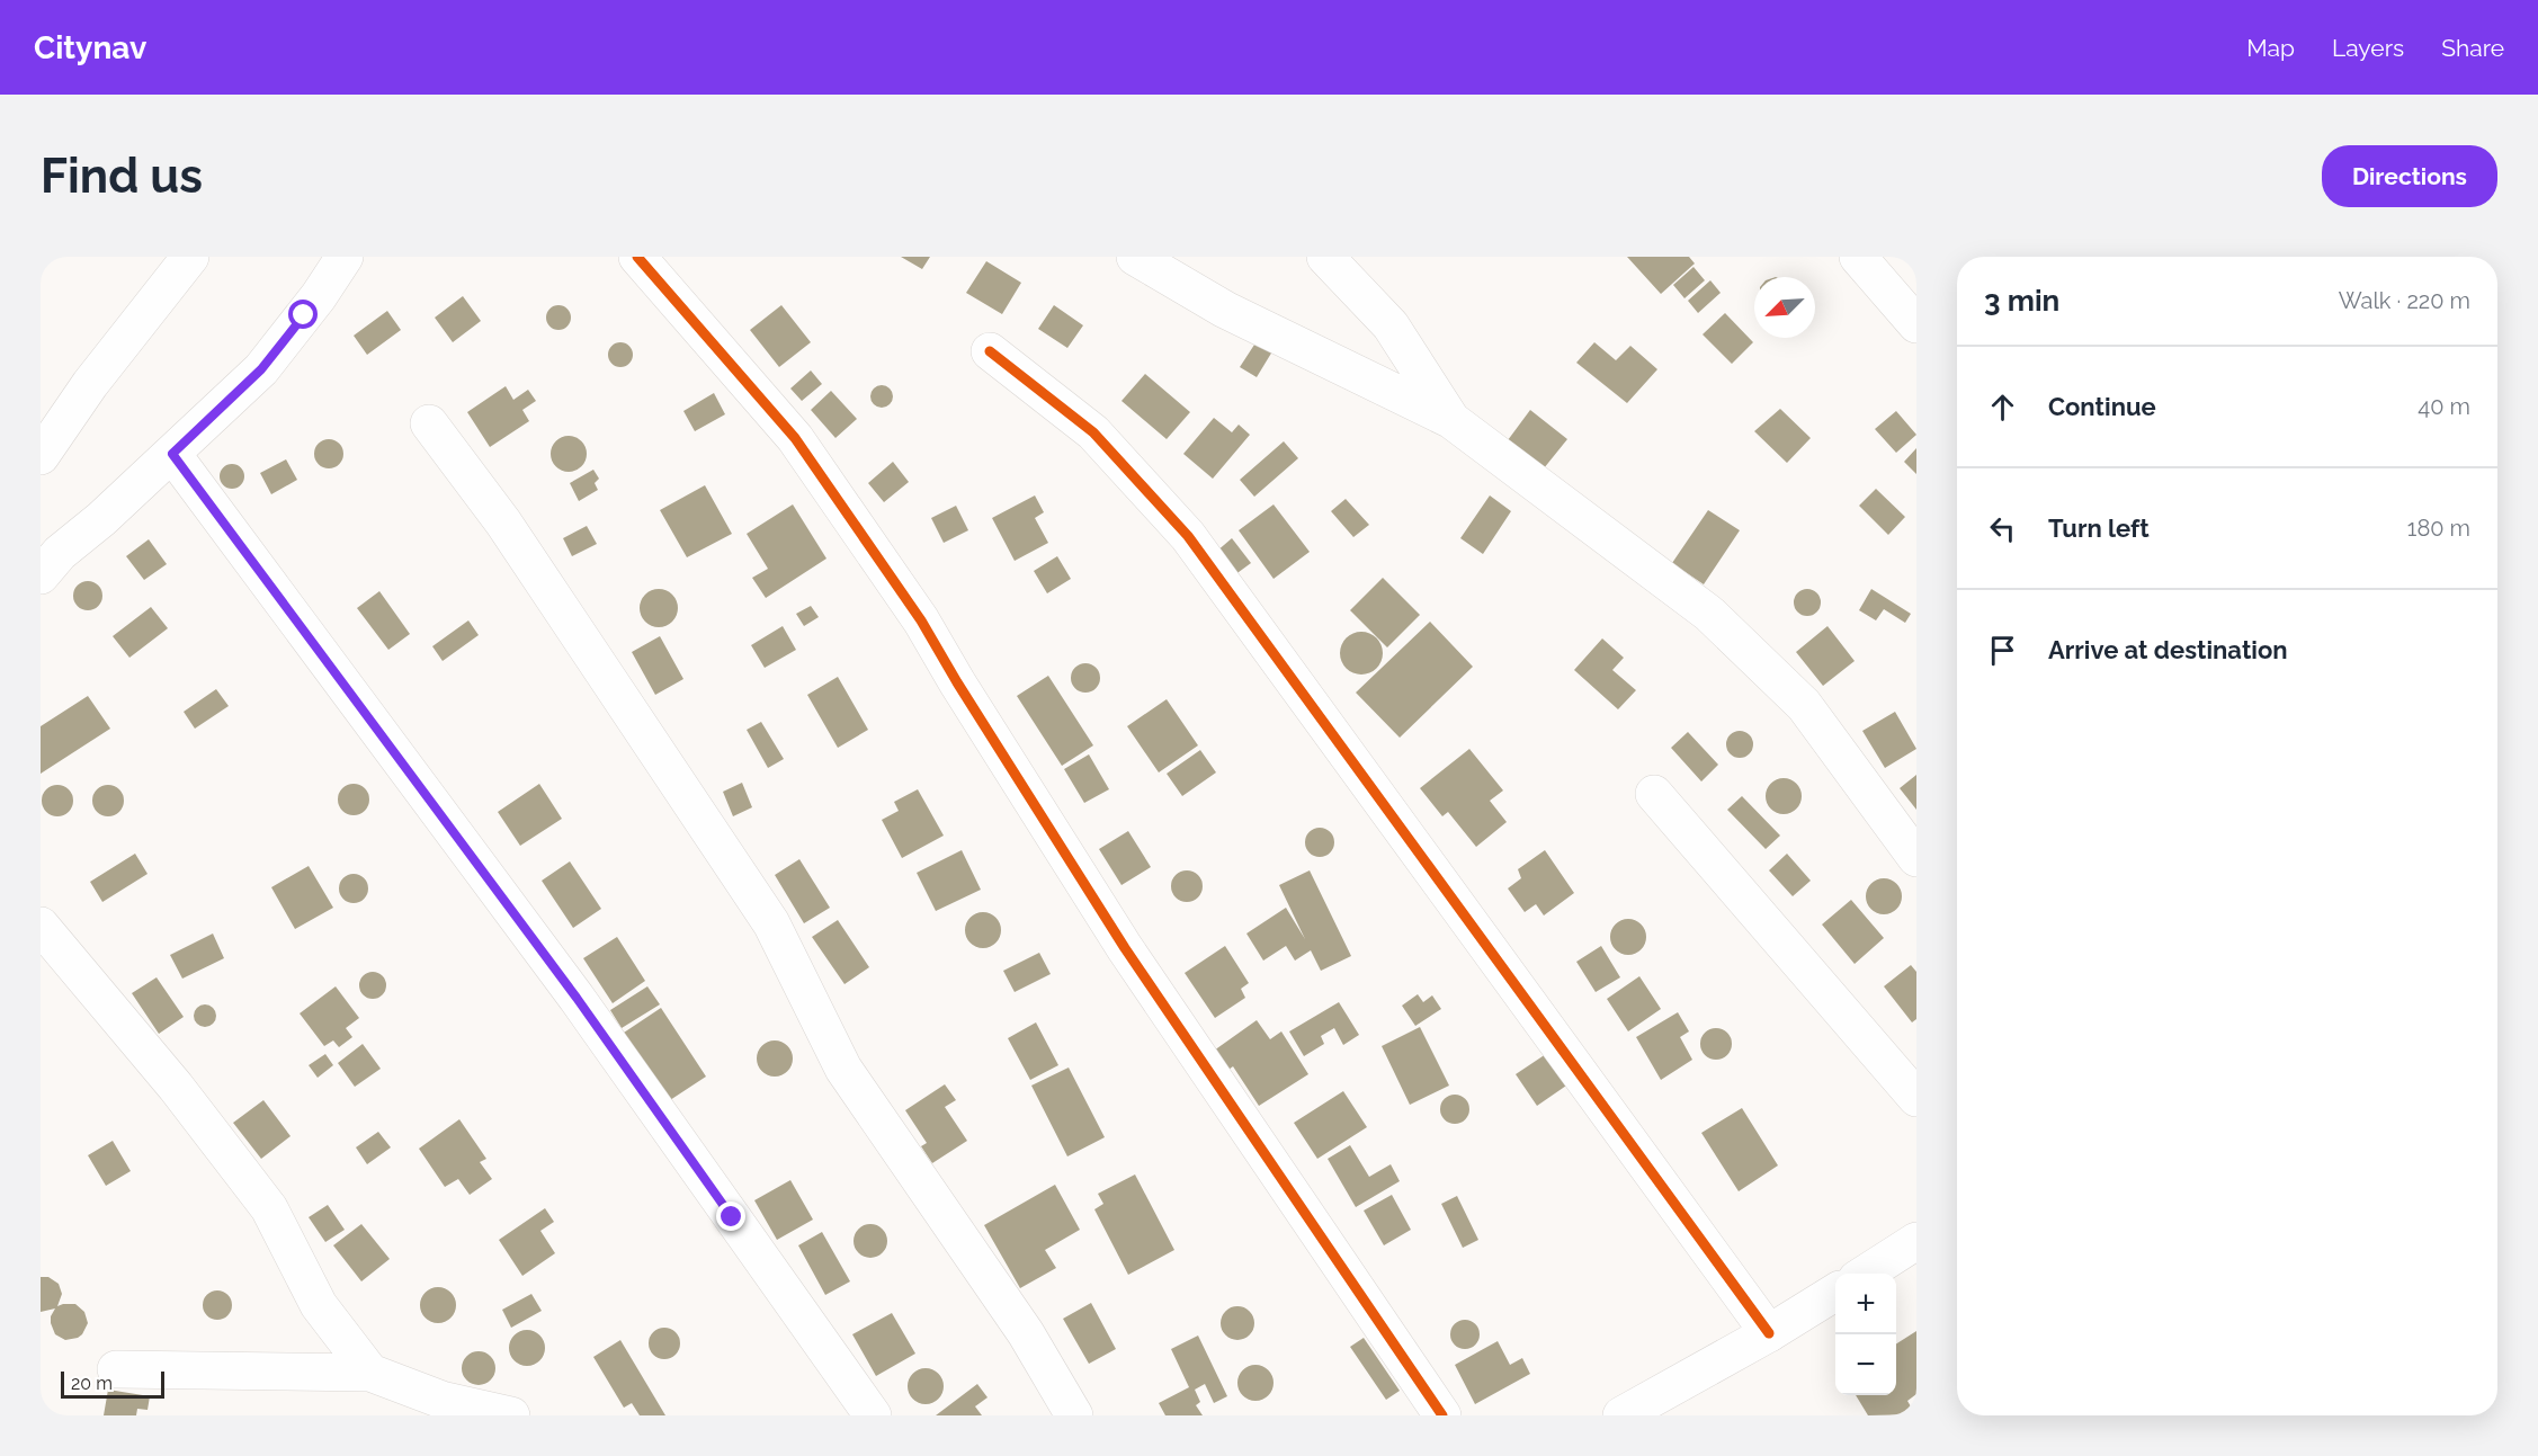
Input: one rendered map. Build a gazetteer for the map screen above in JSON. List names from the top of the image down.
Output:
{
  "scale_bar": "20 m",
  "north": "bottom left",
  "page": {
    "header": "Citynav",
    "nav": ["Map", "Layers", "Share"],
    "buttons": "Directions",
    "title": "Find us",
    "heading": ["3 min", "Walk · 220 m"],
    "list": [
      ["Continue", "40 m"],
      ["Turn left", "180 m"],
      "Arrive at destination"
    ],
    "map_buttons": ["+", "−"],
    "scale": "20 m"
  }
}
